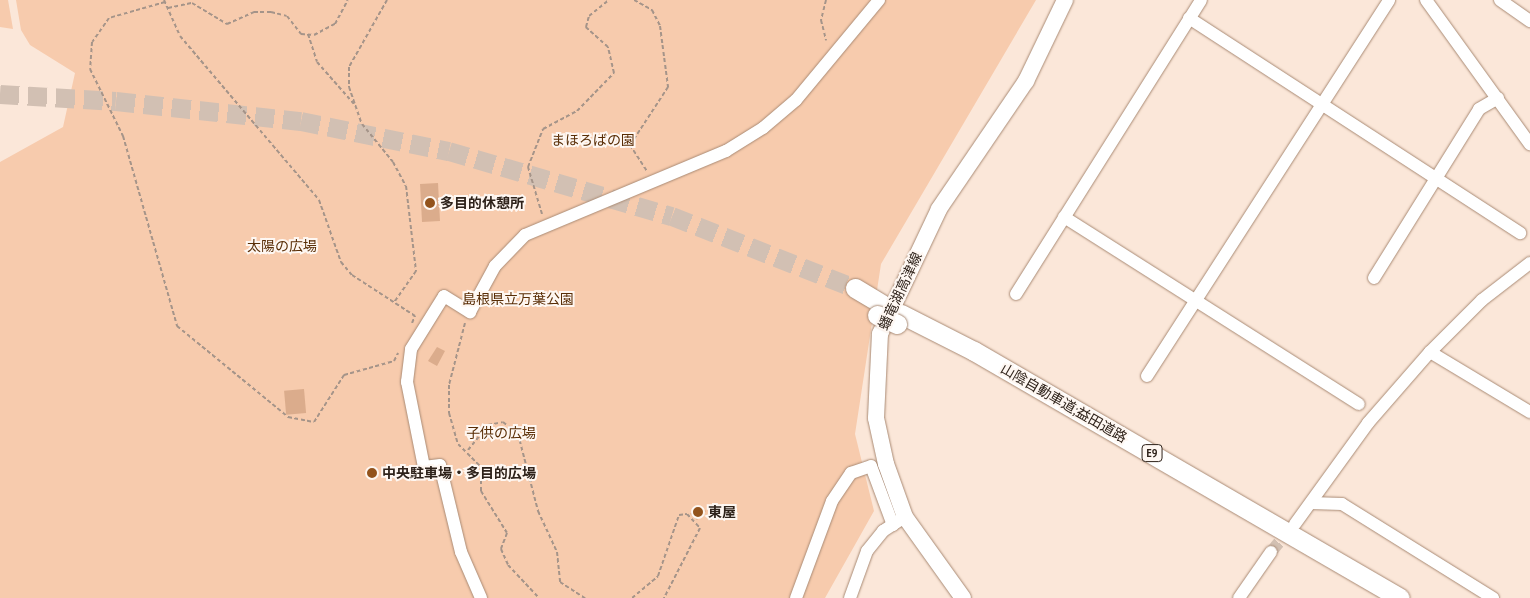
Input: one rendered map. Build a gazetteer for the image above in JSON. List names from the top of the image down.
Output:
{
  "streets": {
    "highway": ["山陰自動車道;益田道路", "E9"],
    "main road": ["蟠竜湖高津線"]
  },
  "parks": [
    "まほろばの園",
    "太陽の広場",
    "島根県立万葉公園",
    "子供の広場"
  ],
  "places": ["多目的休憩所", "中央駐車場・多目的広場", "東屋"]
}
